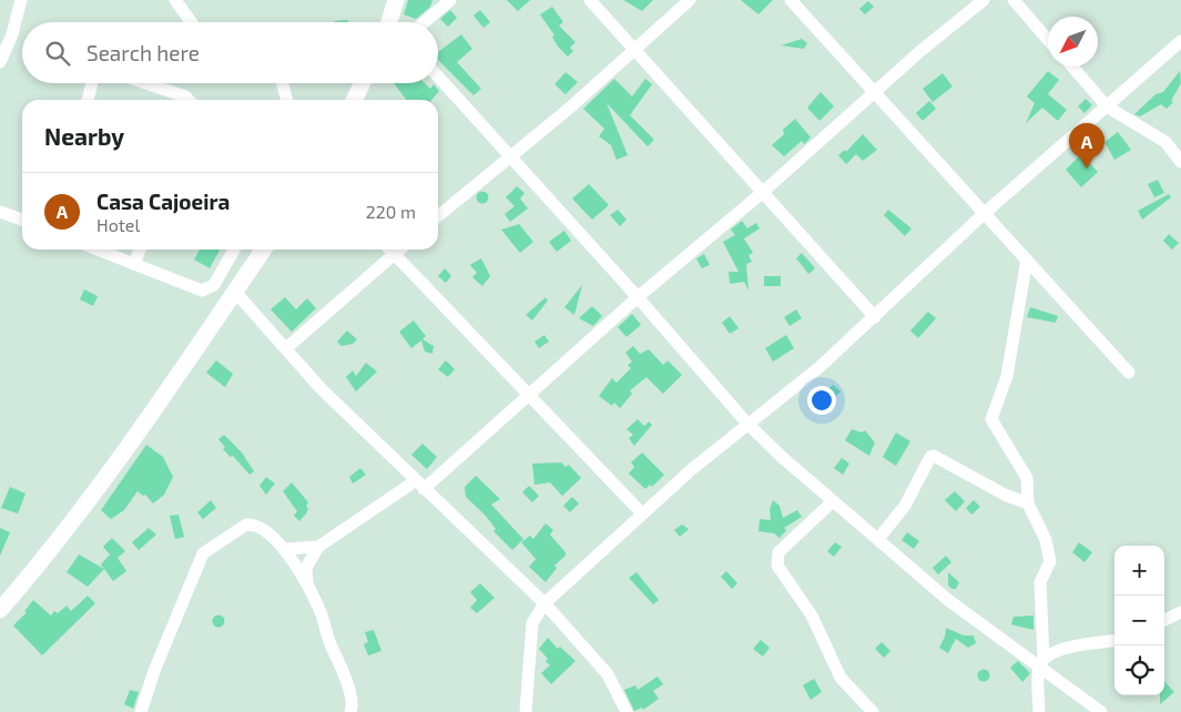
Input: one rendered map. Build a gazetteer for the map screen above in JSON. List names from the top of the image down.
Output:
{
  "north": "bottom left",
  "page": {
    "search": "Search here",
    "heading": "Nearby",
    "pins": "A",
    "list": [
      {
        "mark": "A",
        "name": "Casa Cajoeira",
        "note": "Hotel",
        "value": "220 m"
      }
    ],
    "map_buttons": ["+", "−"]
  }
}
